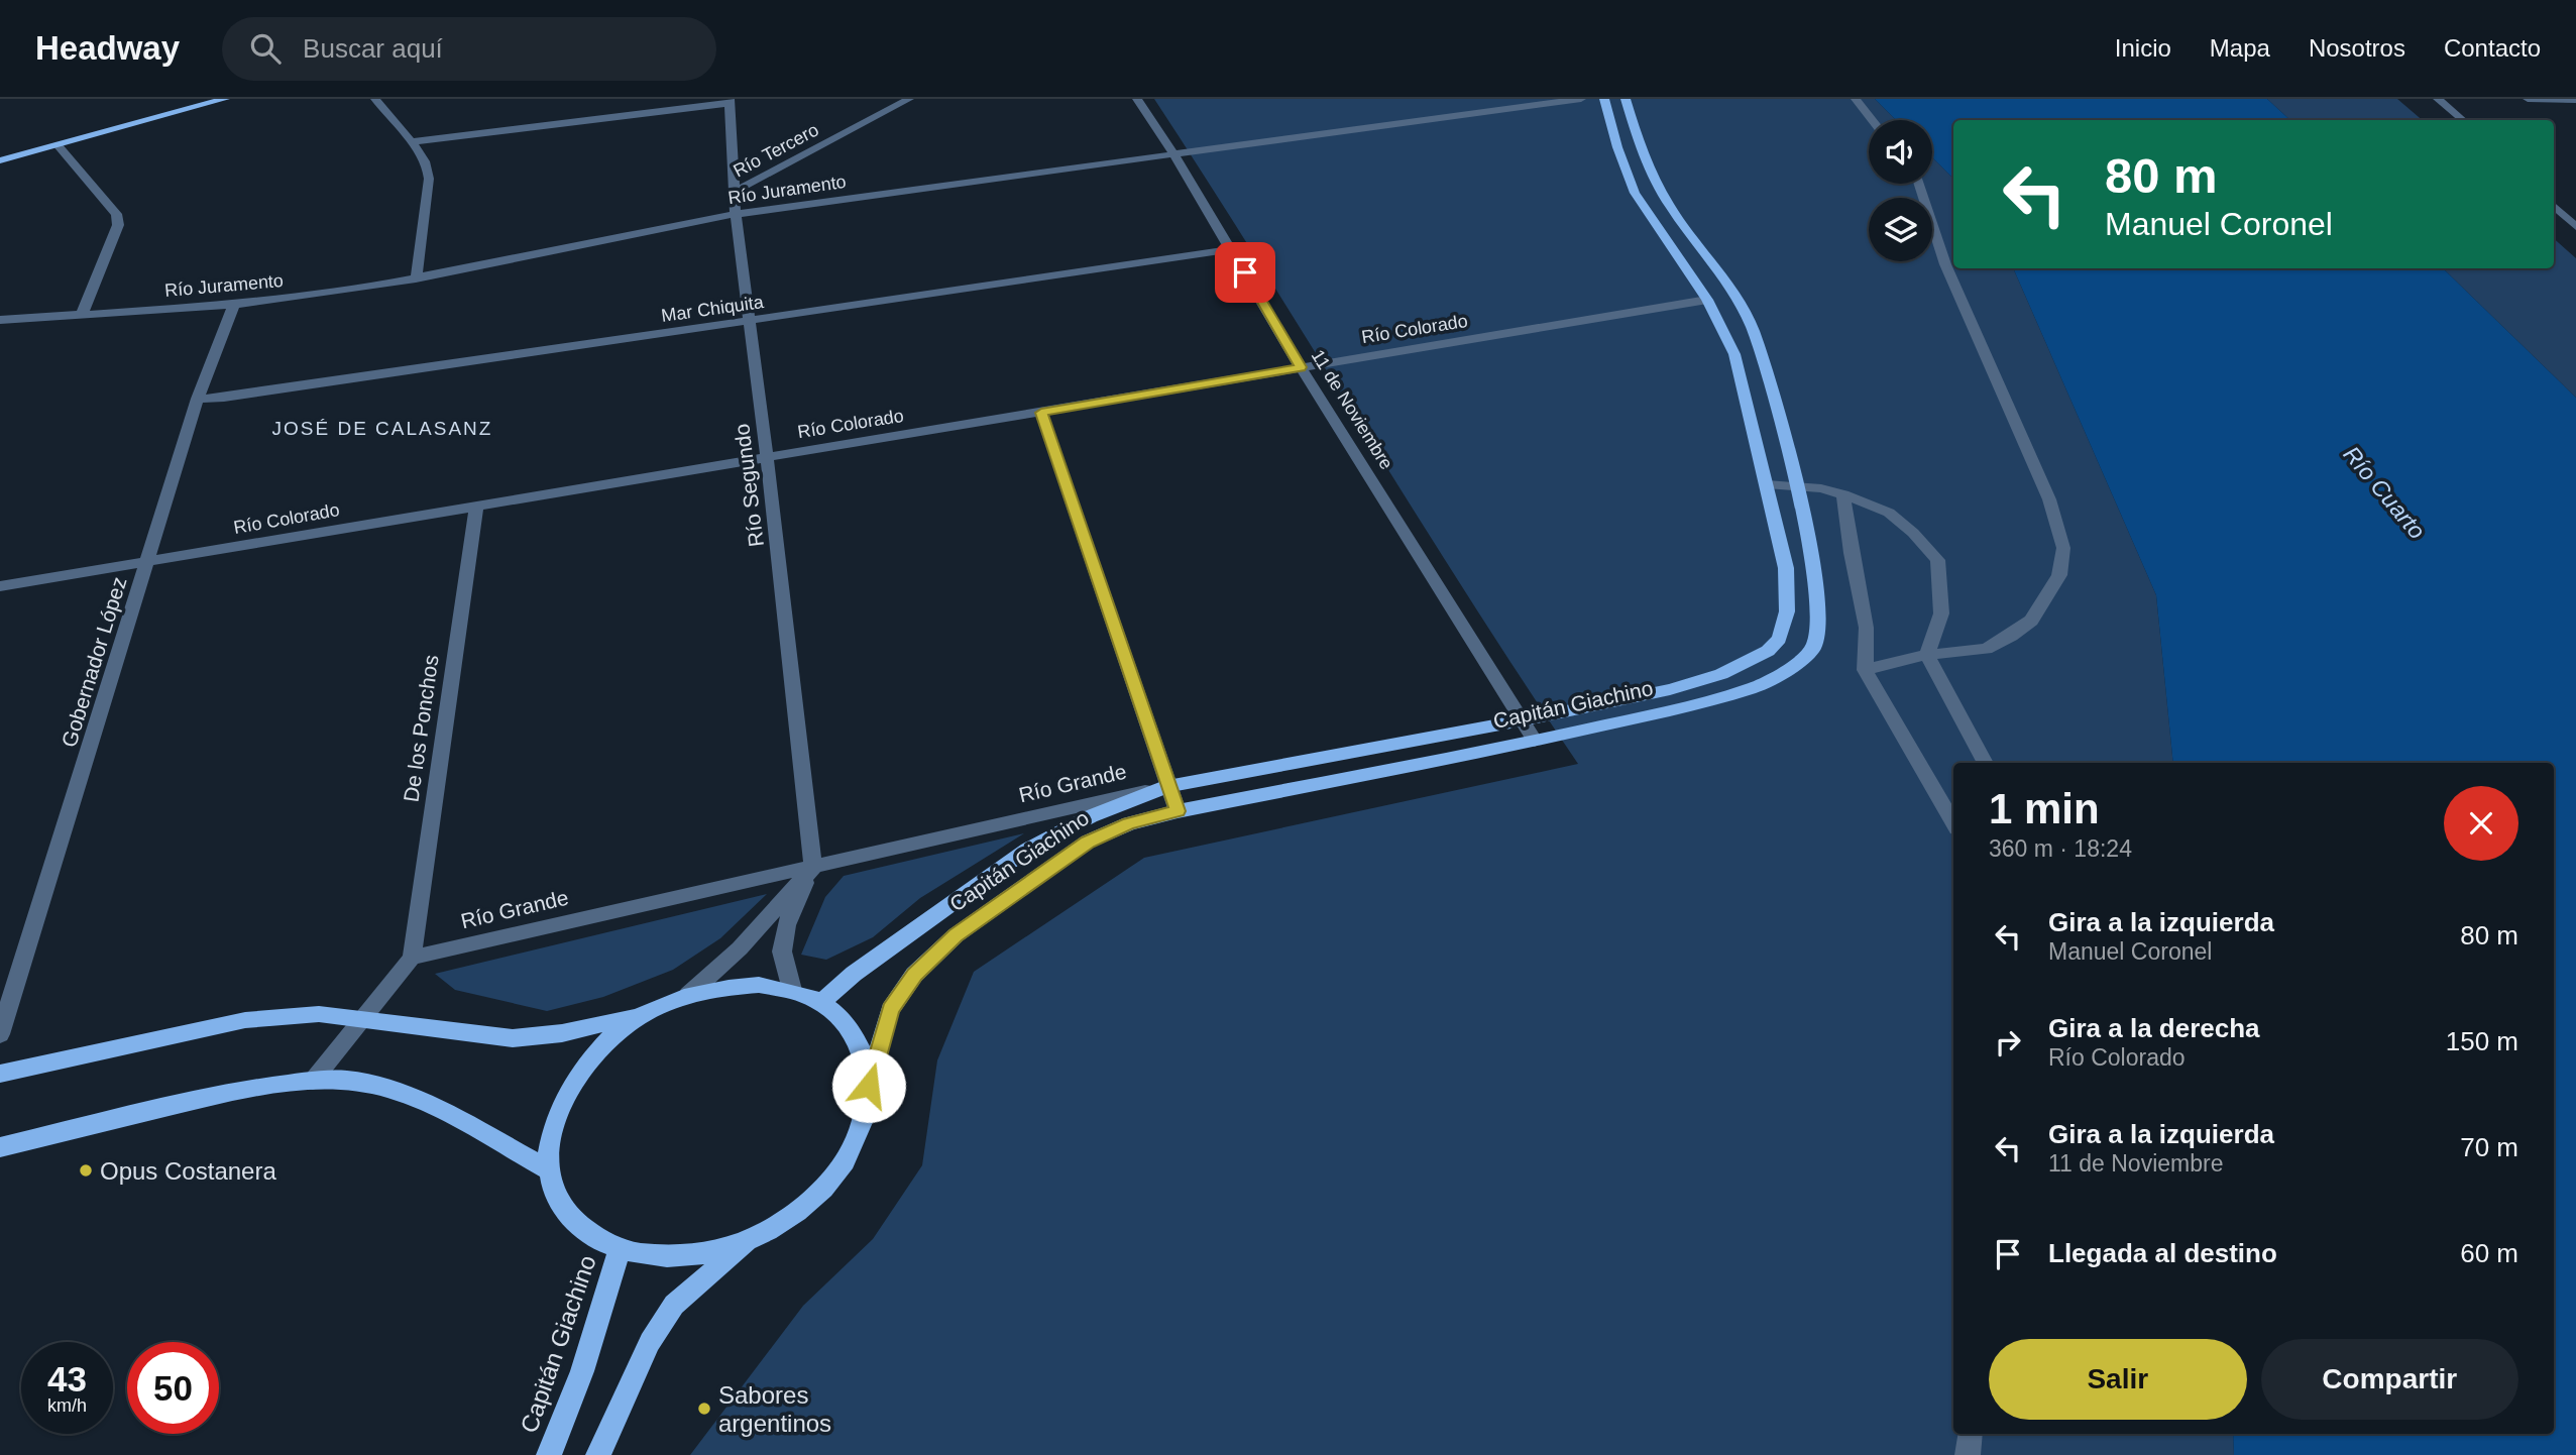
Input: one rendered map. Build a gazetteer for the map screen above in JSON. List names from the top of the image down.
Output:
{
  "streets": {
    "main road": ["Capitán Giachino", "Río Grande"],
    "street": [
      "Río Tercero",
      "Río Juramento",
      "Mar Chiquita",
      "Río Colorado",
      "11 de Noviembre",
      "Río Segundo",
      "Gobernador López",
      "De los Ponchos"
    ]
  },
  "crossings": [
    ["Río Tercero", "Río Segundo"],
    ["Río Juramento", "11 de Noviembre"],
    ["Río Juramento", "Río Segundo"],
    ["Río Juramento", "Gobernador López"],
    ["Mar Chiquita", "11 de Noviembre"],
    ["Mar Chiquita", "Río Segundo"],
    ["Mar Chiquita", "Gobernador López"],
    ["Río Colorado", "11 de Noviembre"],
    ["Río Colorado", "Río Segundo"],
    ["Río Colorado", "Gobernador López"],
    ["Río Colorado", "De los Ponchos"],
    ["11 de Noviembre", "Capitán Giachino"],
    ["11 de Noviembre", "Río Grande"],
    ["Río Segundo", "Río Grande"],
    ["De los Ponchos", "Río Grande"]
  ],
  "districts": ["JOSÉ DE CALASANZ"],
  "water": ["Río Cuarto"],
  "places": ["Opus Costanera", "Sabores argentinos"],
  "page": {
    "header": "Headway",
    "search": "Buscar aquí",
    "nav": [
      "Inicio",
      "Mapa",
      "Nosotros",
      "Contacto"
    ],
    "turn": ["80 m", "Manuel Coronel"],
    "heading": ["1 min", "360 m · 18:24"],
    "list": [
      {
        "name": "Gira a la izquierda",
        "note": "Manuel Coronel",
        "value": "80 m"
      },
      {
        "name": "Gira a la derecha",
        "note": "Río Colorado",
        "value": "150 m"
      },
      {
        "name": "Gira a la izquierda",
        "note": "11 de Noviembre",
        "value": "70 m"
      },
      {
        "name": "Llegada al destino",
        "value": "60 m"
      }
    ],
    "buttons": ["Salir", "Compartir"],
    "speed": "43 km/h",
    "limit": "50"
  }
}
